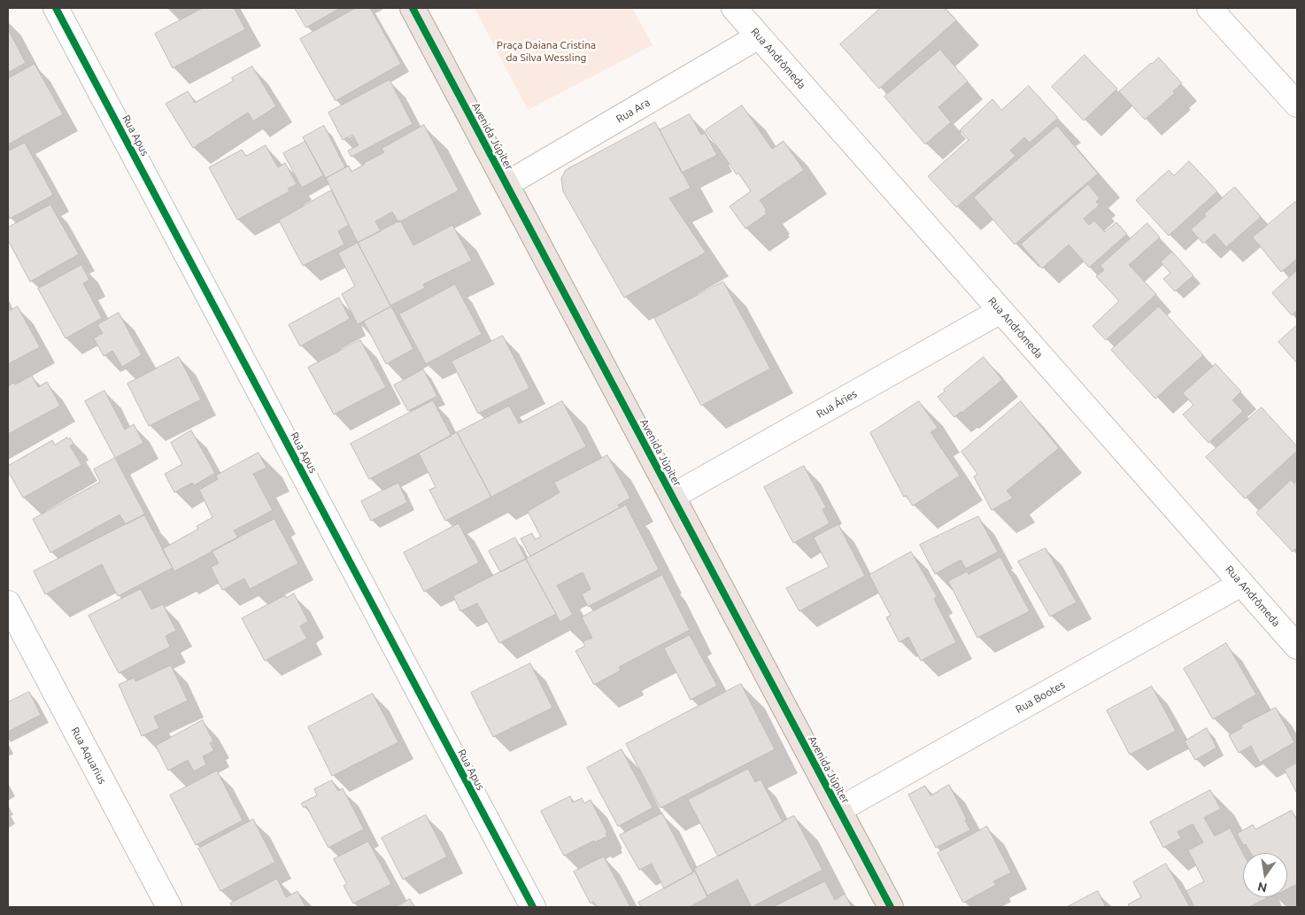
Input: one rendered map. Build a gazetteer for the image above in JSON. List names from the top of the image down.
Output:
{
  "streets": {
    "main road": ["Avenida Júpiter"],
    "street": [
      "Rua Andrômeda",
      "Rua Ara",
      "Rua Apus",
      "Rua Áries",
      "Rua Bootes",
      "Rua Aquarius"
    ]
  },
  "crossings": [
    ["Rua Andrômeda", "Rua Ara"],
    ["Rua Andrômeda", "Rua Áries"],
    ["Rua Andrômeda", "Rua Bootes"],
    ["Rua Ara", "Avenida Júpiter"],
    ["Avenida Júpiter", "Rua Áries"],
    ["Avenida Júpiter", "Rua Bootes"]
  ],
  "parks": ["Praça Daiana Cristina da Silva Wessling"],
  "north": "bottom"
}
